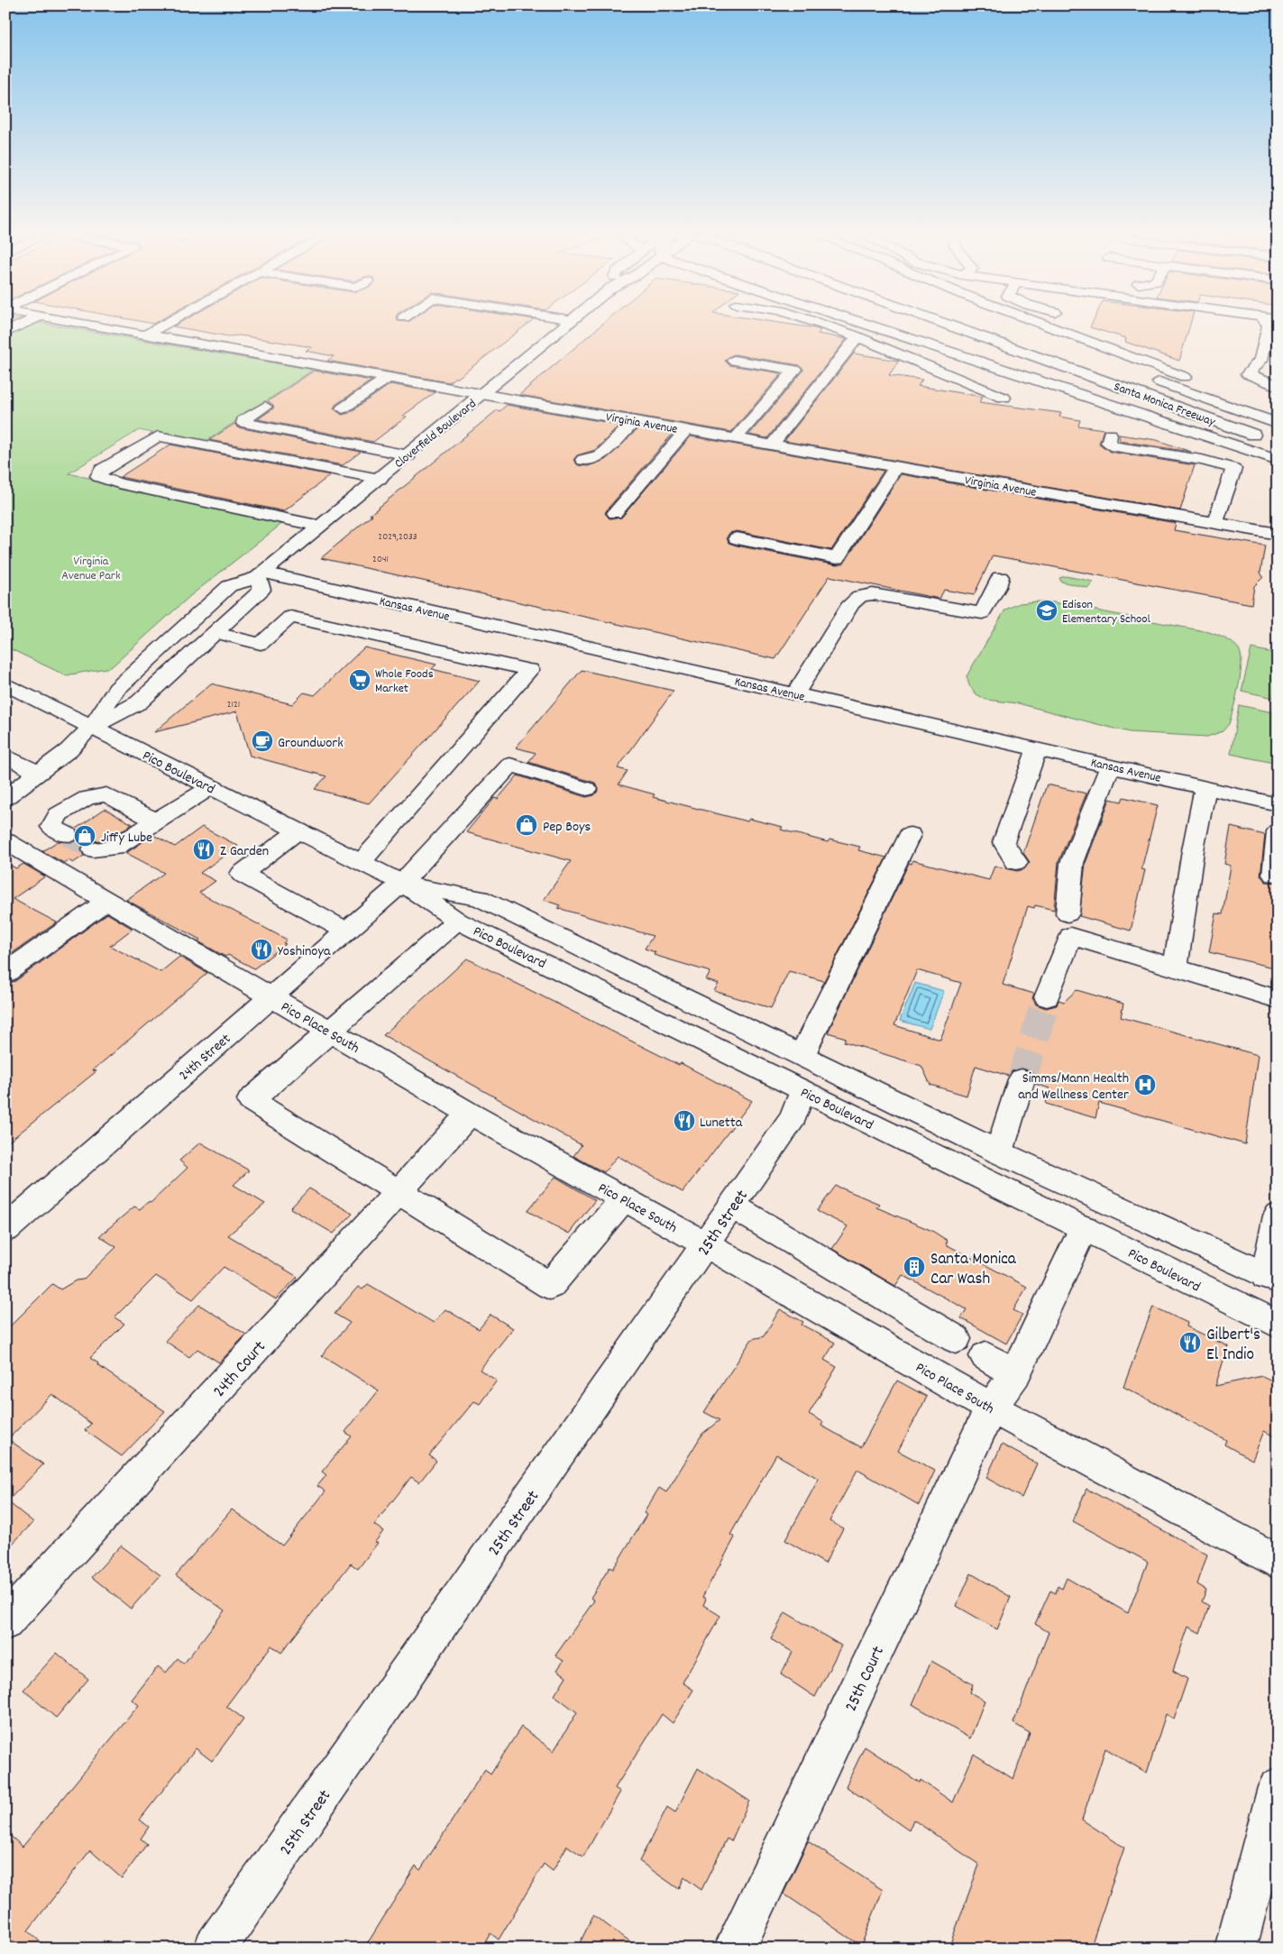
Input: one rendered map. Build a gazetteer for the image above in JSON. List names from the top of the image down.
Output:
{
  "streets": {
    "main road": [
      "Santa Monica Freeway",
      "Virginia Avenue",
      "Cloverfield Boulevard",
      "Kansas Avenue",
      "Pico Boulevard",
      "Pico Place South",
      "24th Street",
      "25th Street",
      "24th Court",
      "25th Court"
    ]
  },
  "crossings": [
    ["Virginia Avenue", "Cloverfield Boulevard"],
    ["Cloverfield Boulevard", "Kansas Avenue"],
    ["Cloverfield Boulevard", "Pico Boulevard"],
    ["Pico Boulevard", "24th Street"],
    ["Pico Boulevard", "25th Street"],
    ["Pico Boulevard", "25th Court"],
    ["Pico Place South", "24th Street"],
    ["Pico Place South", "25th Street"],
    ["Pico Place South", "24th Court"],
    ["Pico Place South", "25th Court"]
  ],
  "parks": ["Virginia Avenue Park"],
  "places": {
    "school or university": ["Edison Elementary School"],
    "supermarket": ["Whole Foods Market"],
    "cafe": ["Groundwork"],
    "shop": ["Pep Boys", "Jiffy Lube"],
    "restaurant": [
      "Z Garden",
      "Yoshinoya",
      "Lunetta",
      "Gilbert's El Indio"
    ],
    "hospital": ["Simms/Mann Health and Wellness Center"],
    "building": ["Santa Monica Car Wash"]
  },
  "house_numbers": ["2029,2033", "2041", "2121"]
}
